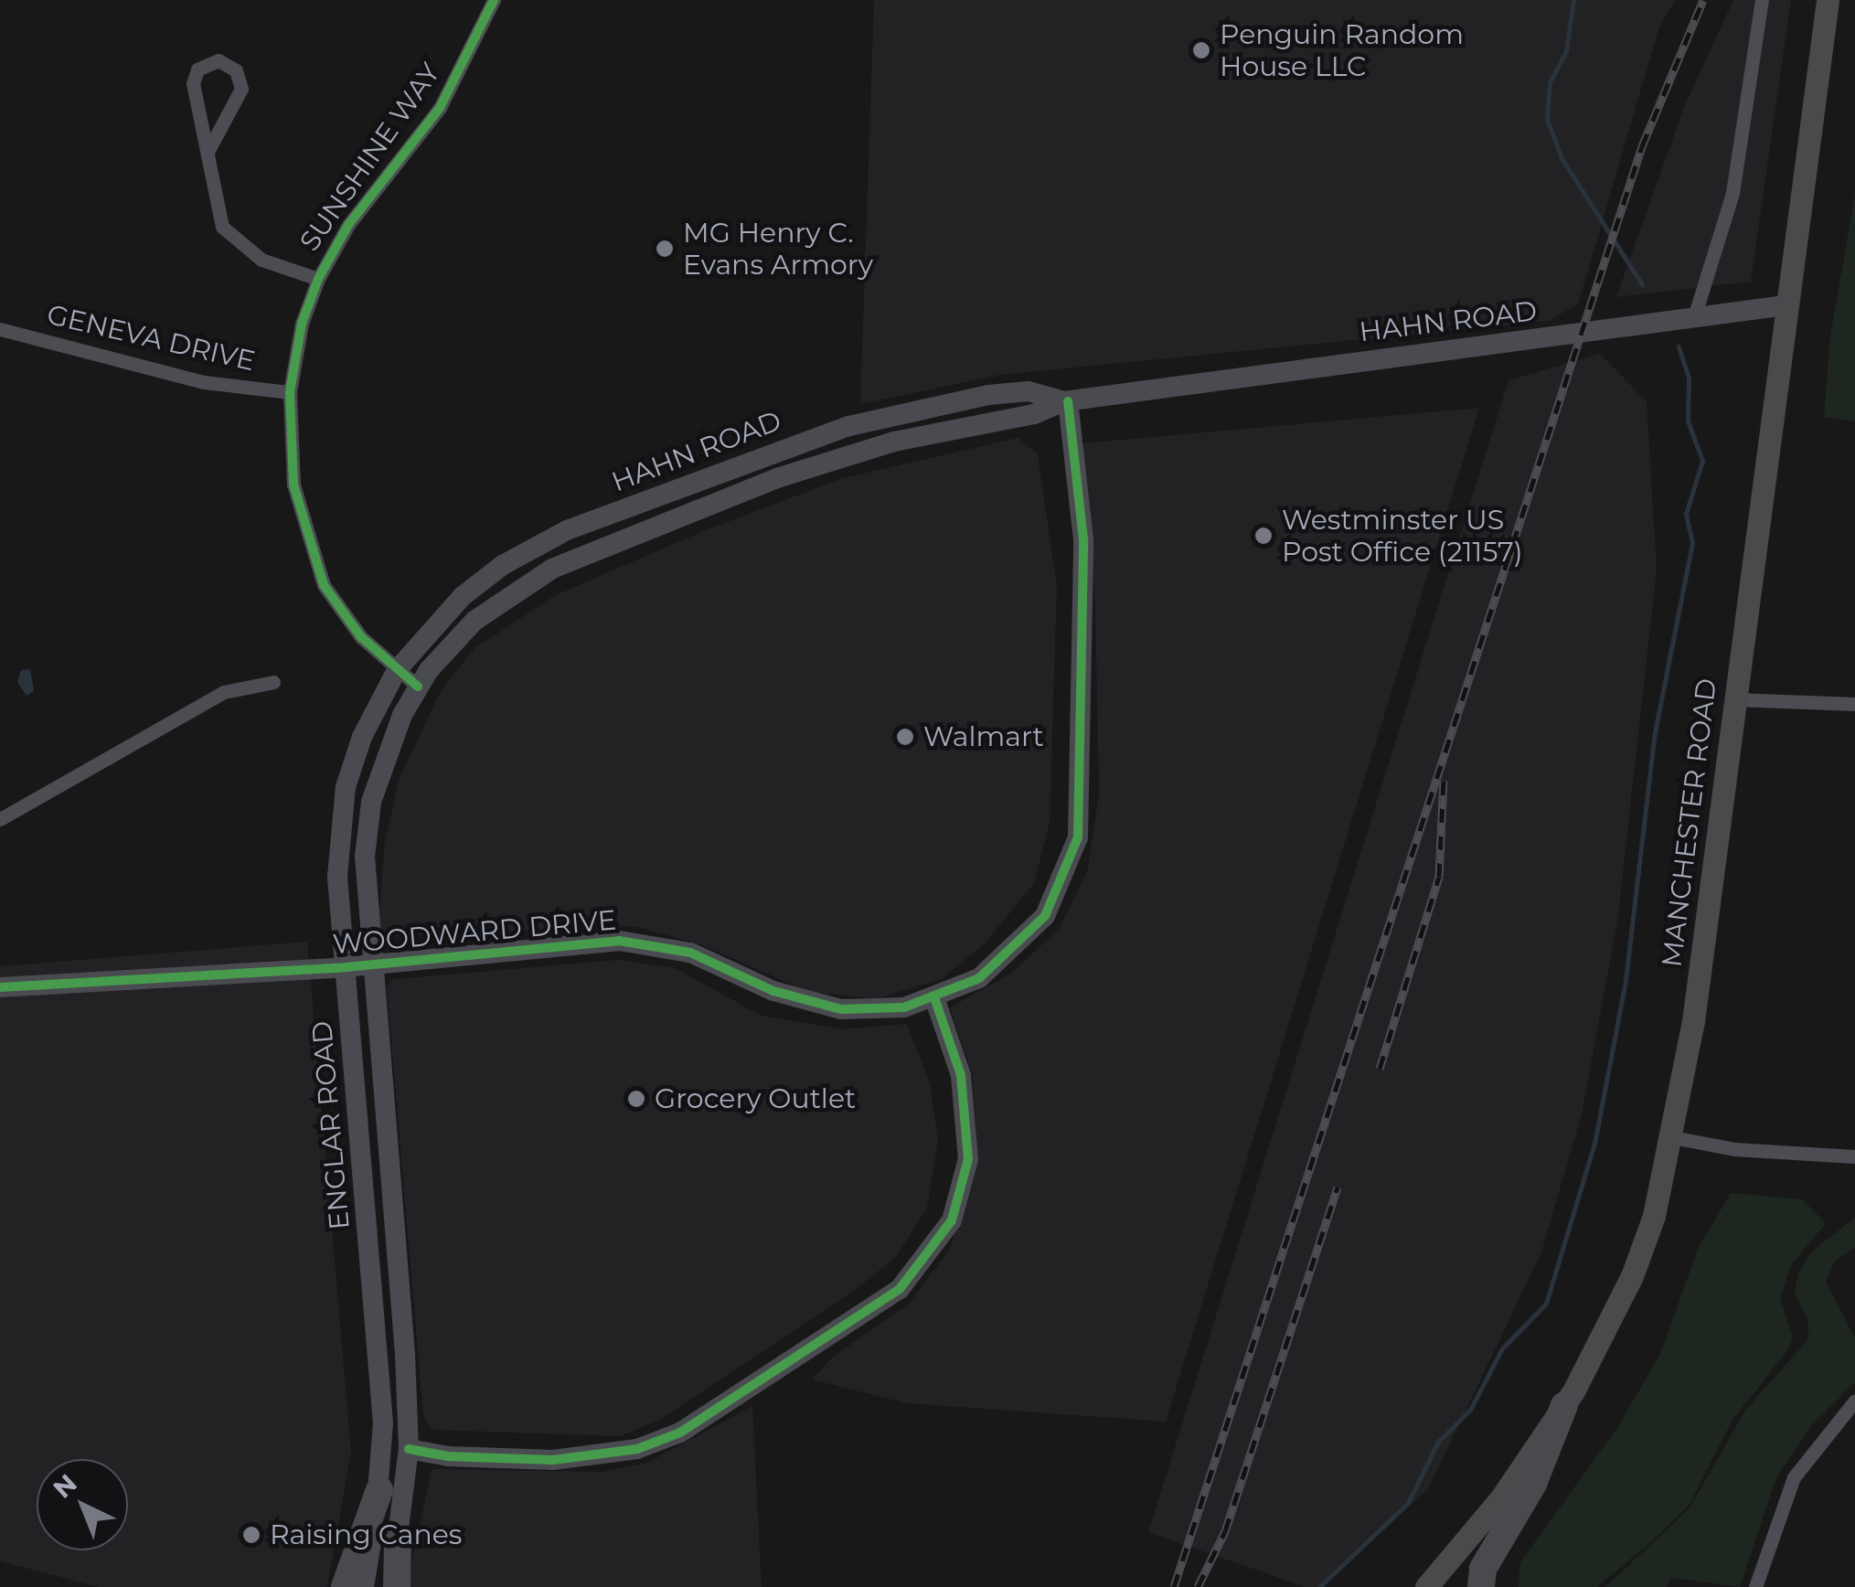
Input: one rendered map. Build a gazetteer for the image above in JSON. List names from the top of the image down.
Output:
{
  "streets": {
    "main road": [
      "HAHN ROAD",
      "MANCHESTER ROAD",
      "WOODWARD DRIVE",
      "ENGLAR ROAD"
    ],
    "street": ["SUNSHINE WAY", "GENEVA DRIVE"]
  },
  "crossings": [
    ["SUNSHINE WAY", "HAHN ROAD"],
    ["SUNSHINE WAY", "GENEVA DRIVE"],
    ["SUNSHINE WAY", "ENGLAR ROAD"],
    ["HAHN ROAD", "MANCHESTER ROAD"],
    ["HAHN ROAD", "WOODWARD DRIVE"],
    ["HAHN ROAD", "ENGLAR ROAD"],
    ["WOODWARD DRIVE", "ENGLAR ROAD"]
  ],
  "places": [
    "Penguin Random House LLC",
    "MG Henry C. Evans Armory",
    "Westminster US Post Office (21157)",
    "Walmart",
    "Grocery Outlet",
    "Raising Canes"
  ],
  "north": "top left"
}
